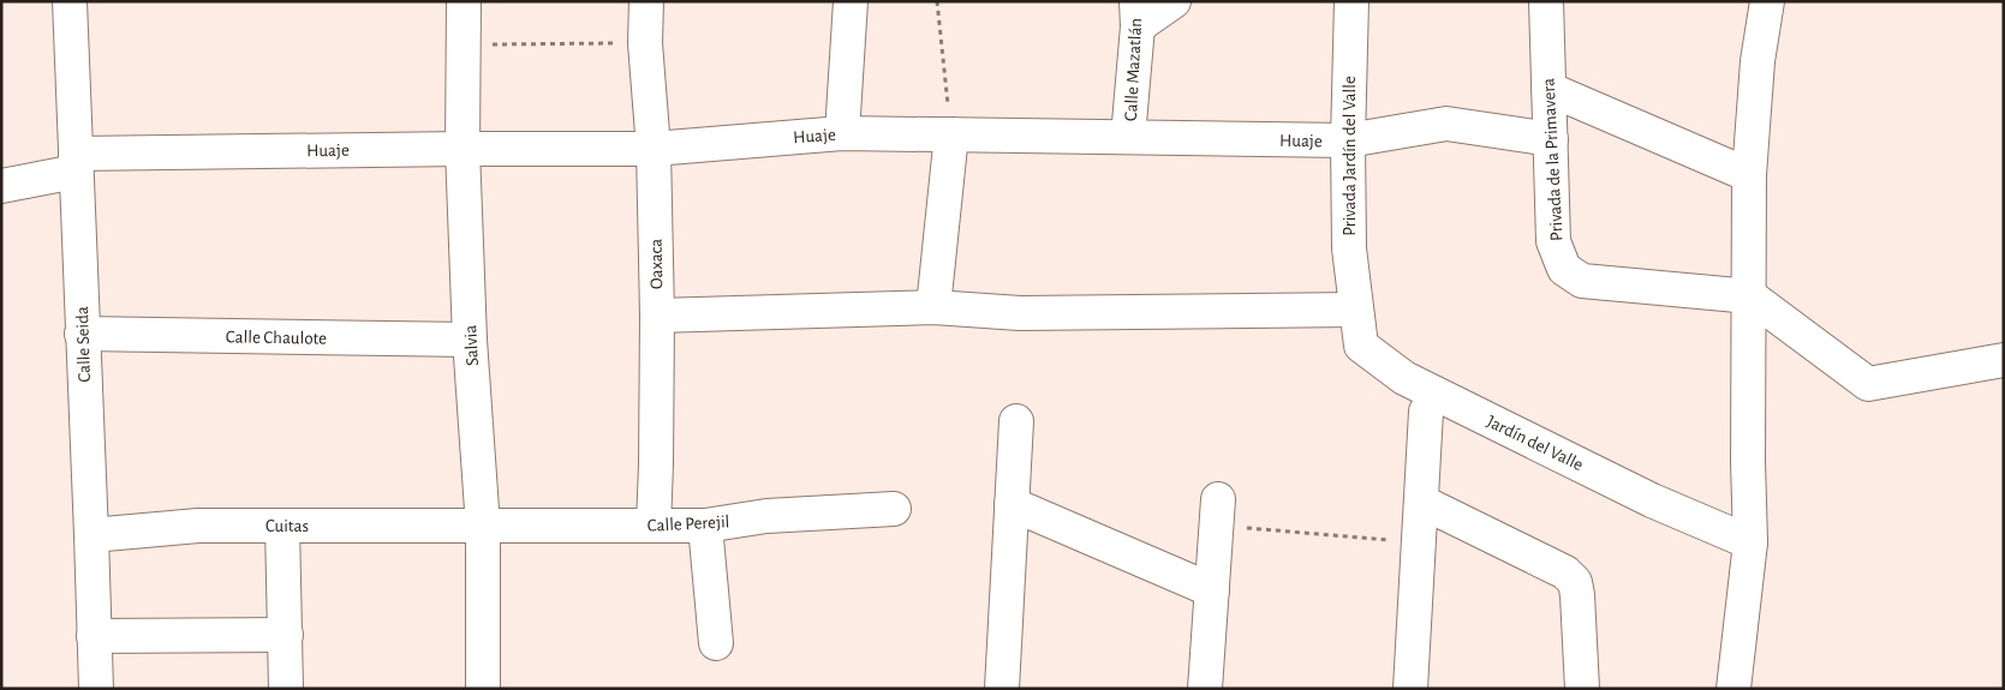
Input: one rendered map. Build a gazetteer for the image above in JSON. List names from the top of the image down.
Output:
{
  "streets": {
    "street": [
      "Calle Mazatlán",
      "Huaje",
      "Privada Jardín del Valle",
      "Privada de la Primavera",
      "Oaxaca",
      "Calle Chaulote",
      "Calle Seida",
      "Salvia",
      "Jardín del Valle",
      "Calle Perejil",
      "Cuitas"
    ]
  },
  "crossings": [
    ["Calle Mazatlán", "Huaje"],
    ["Huaje", "Privada Jardín del Valle"],
    ["Huaje", "Privada de la Primavera"],
    ["Huaje", "Oaxaca"],
    ["Huaje", "Calle Seida"],
    ["Huaje", "Salvia"],
    ["Privada Jardín del Valle", "Jardín del Valle"],
    ["Oaxaca", "Calle Perejil"],
    ["Calle Chaulote", "Calle Seida"],
    ["Calle Chaulote", "Salvia"],
    ["Calle Seida", "Cuitas"],
    ["Salvia", "Calle Perejil"],
    ["Salvia", "Cuitas"],
    ["Calle Perejil", "Cuitas"]
  ]
}
